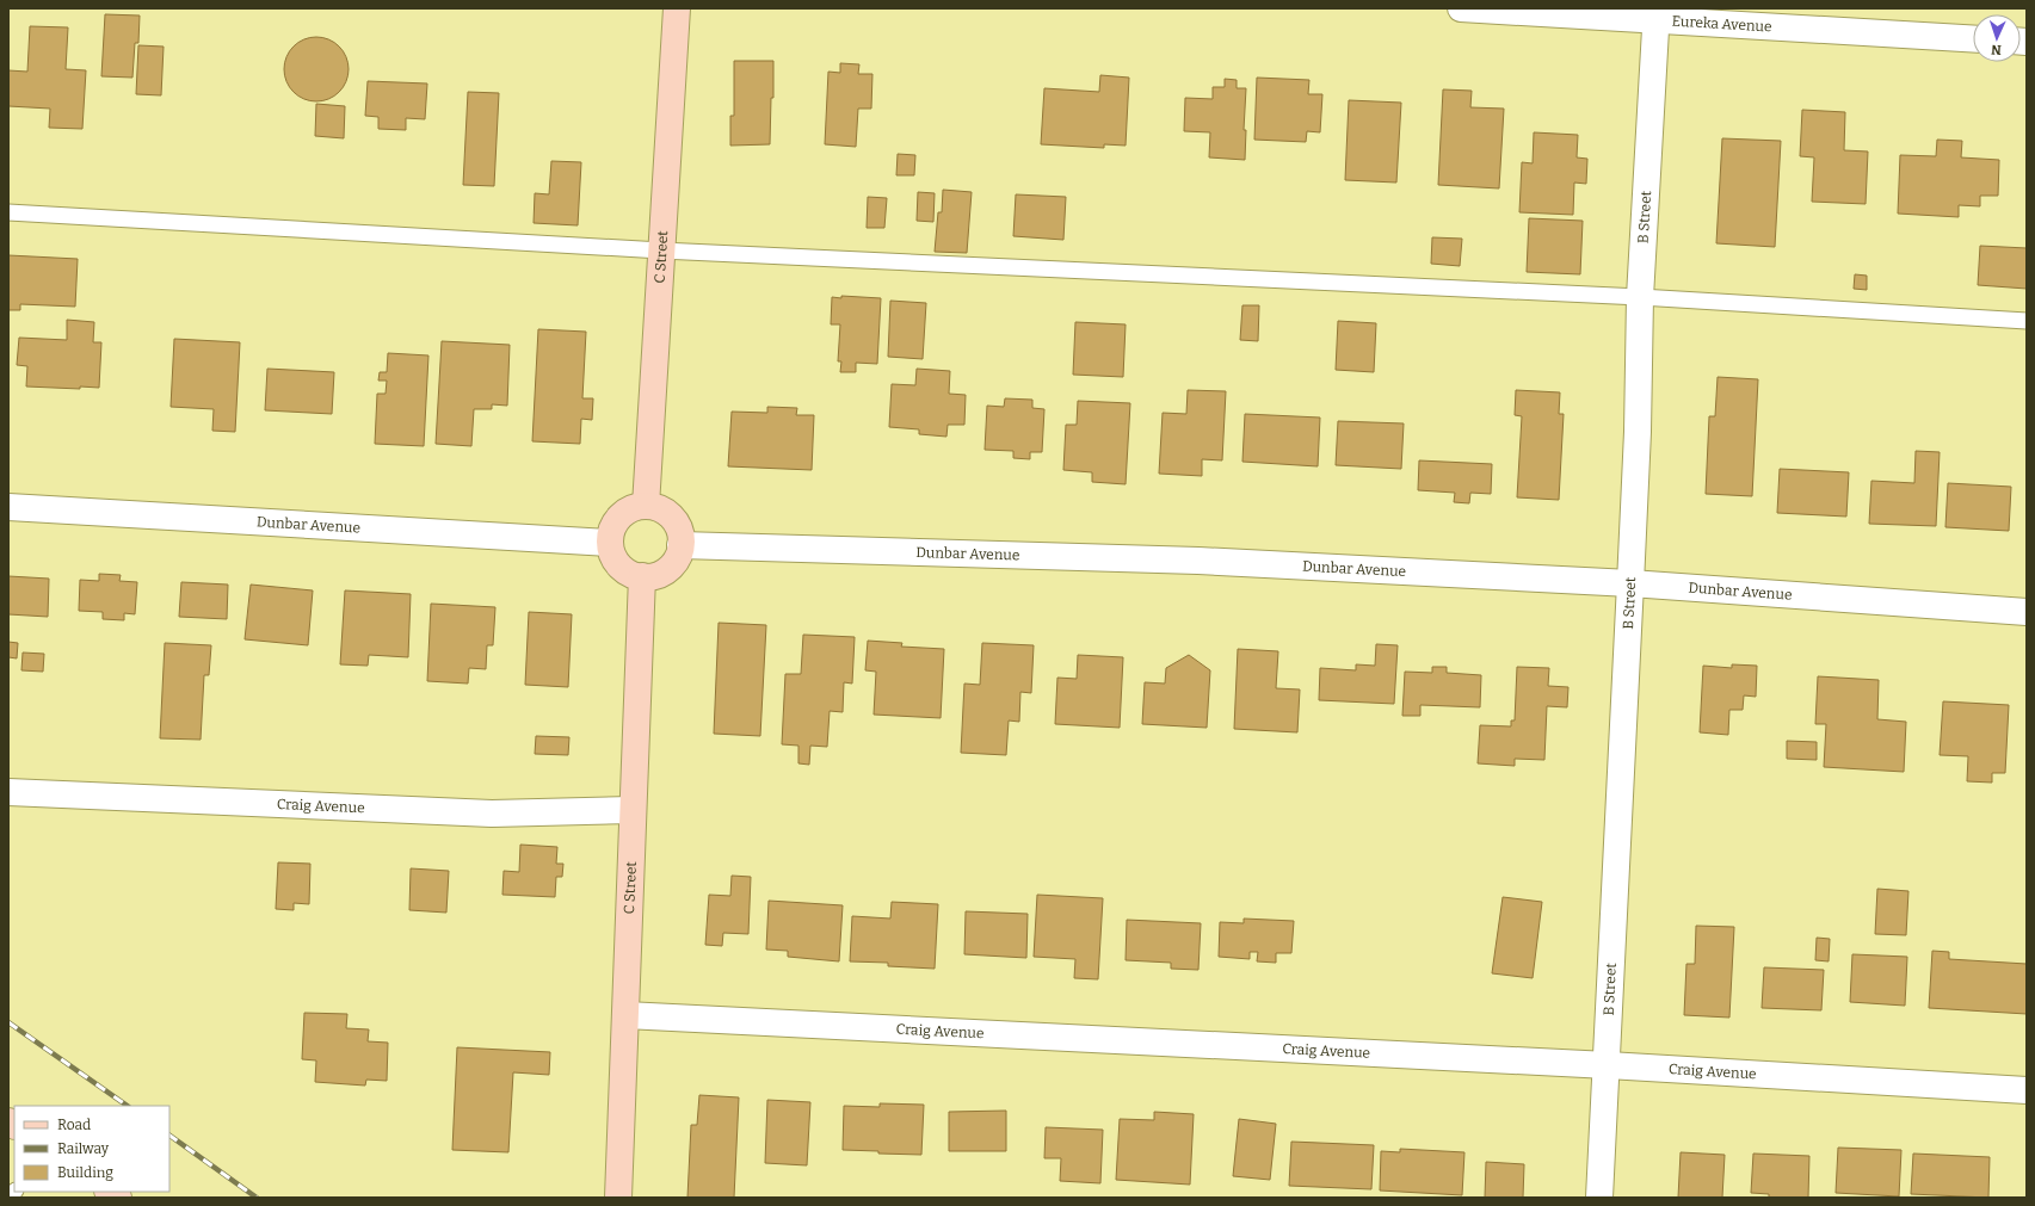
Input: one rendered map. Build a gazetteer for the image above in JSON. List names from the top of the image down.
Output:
{
  "streets": {
    "street": [
      "Eureka Avenue",
      "B Street",
      "C Street",
      "Dunbar Avenue",
      "Craig Avenue"
    ]
  },
  "crossings": [
    ["Eureka Avenue", "B Street"],
    ["B Street", "Dunbar Avenue"],
    ["B Street", "Craig Avenue"],
    ["C Street", "Dunbar Avenue"],
    ["C Street", "Craig Avenue"]
  ],
  "legend": ["Road", "Railway", "Building"],
  "north": "bottom"
}
